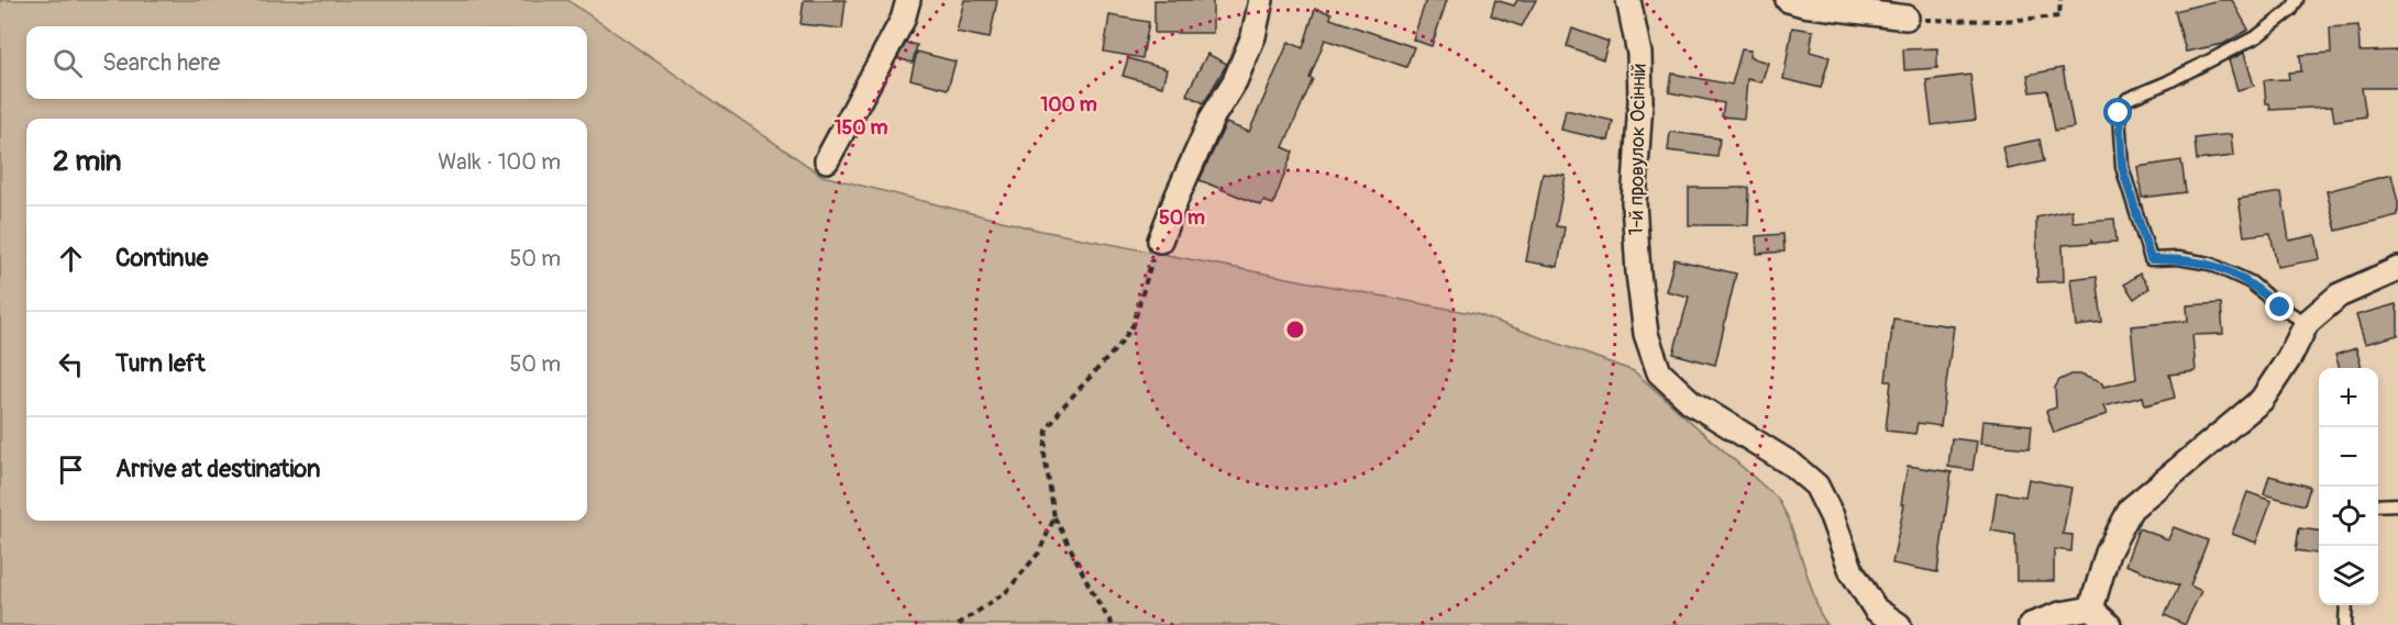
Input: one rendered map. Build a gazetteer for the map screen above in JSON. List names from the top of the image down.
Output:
{
  "streets": {
    "street": ["1-й провулок Осінній"]
  },
  "page": {
    "search": "Search here",
    "heading": ["2 min", "Walk · 100 m"],
    "list": [
      ["Continue", "50 m"],
      ["Turn left", "50 m"],
      "Arrive at destination"
    ],
    "map_buttons": ["+", "−"]
  },
  "rings": ["100 m", "150 m", "50 m"]
}
